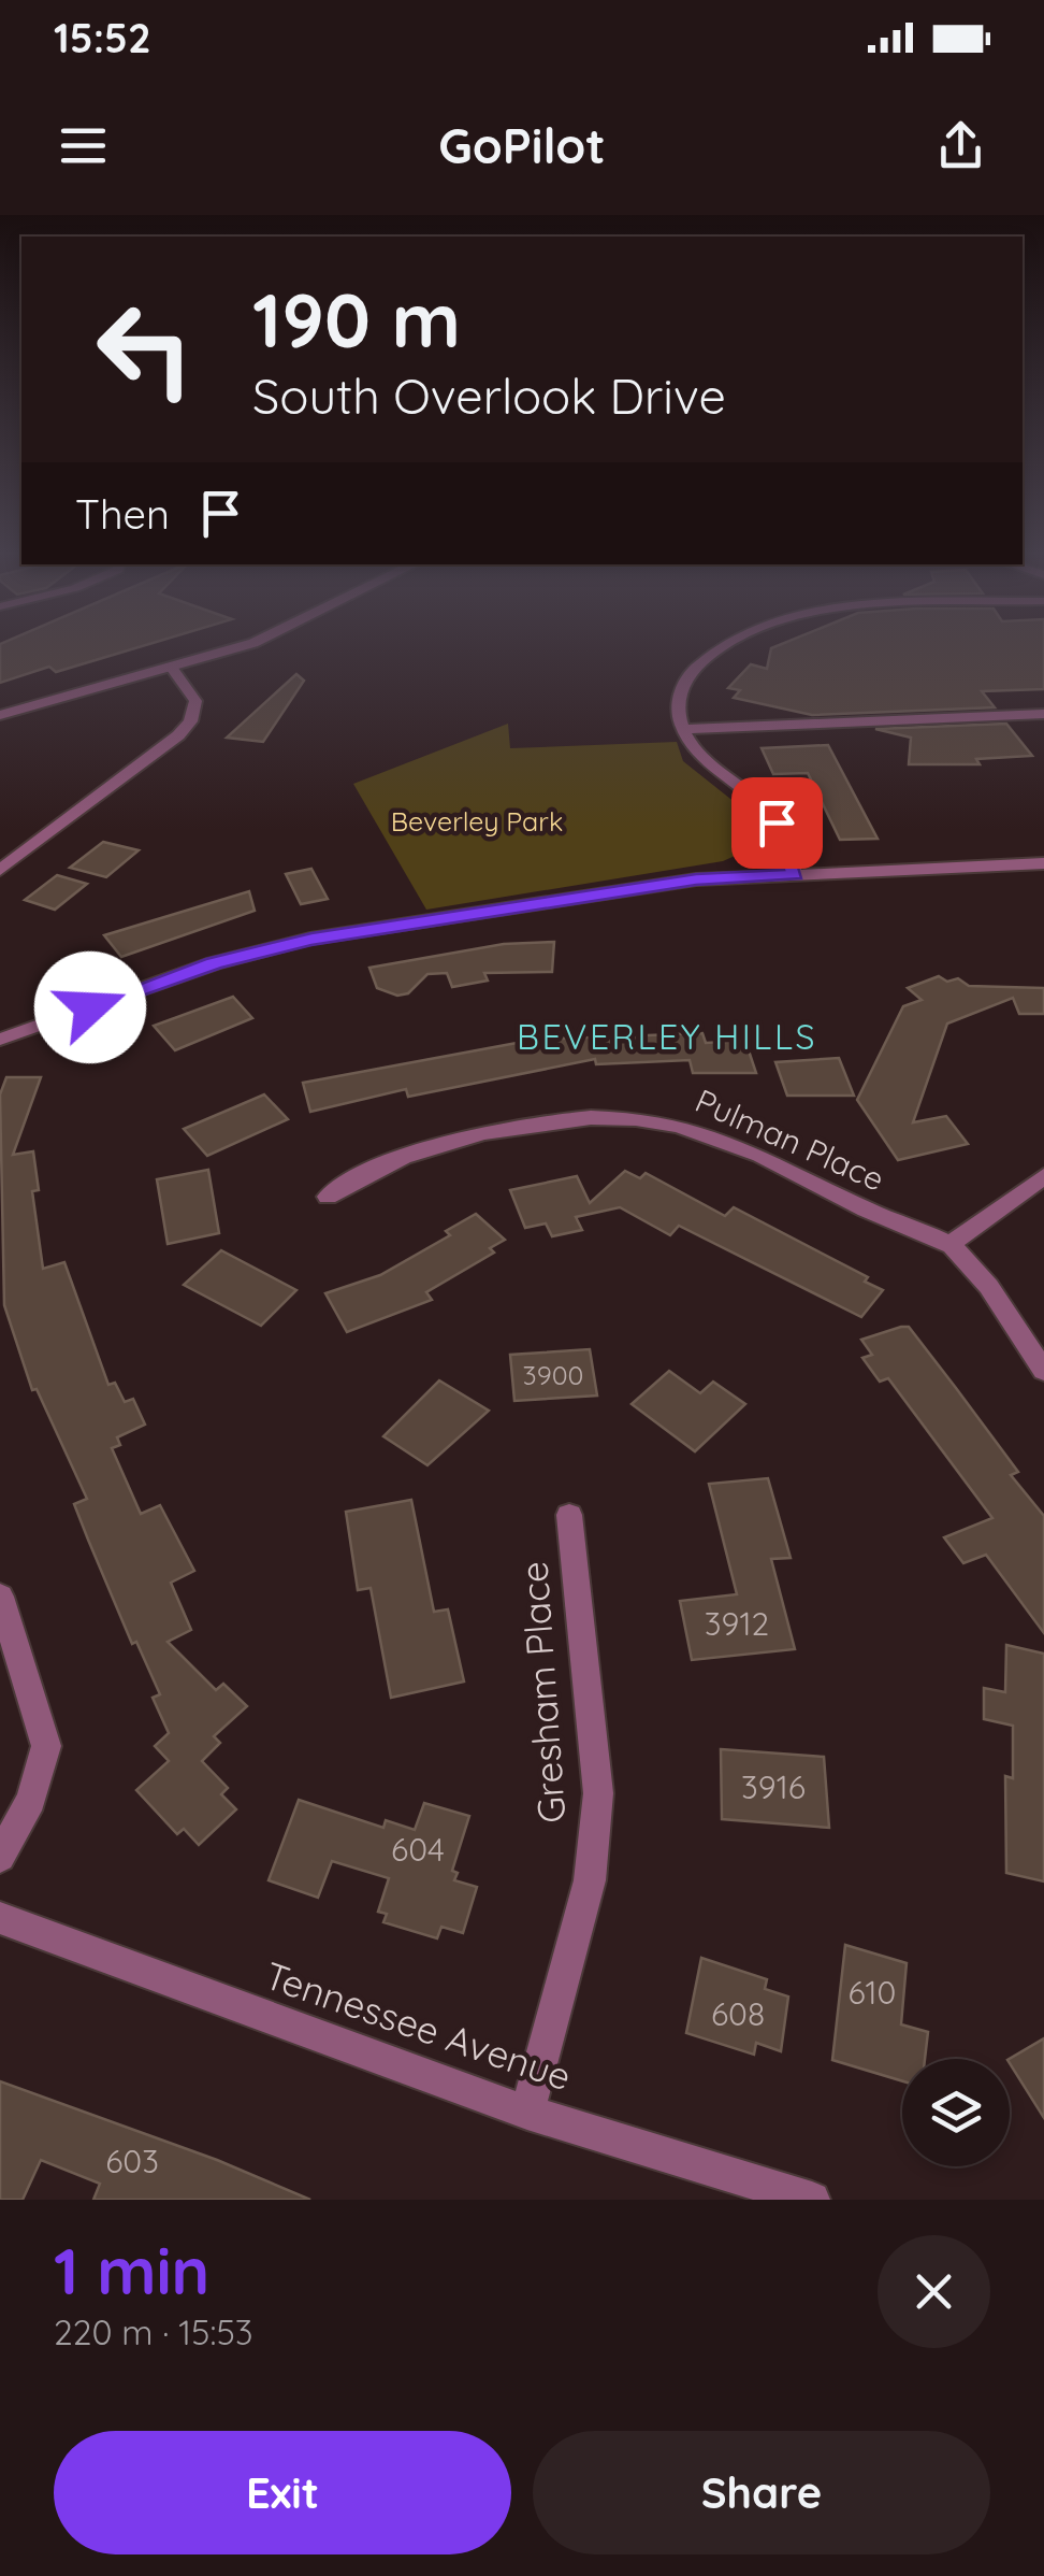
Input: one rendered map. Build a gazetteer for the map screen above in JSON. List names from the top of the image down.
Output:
{
  "streets": {
    "street": ["Pulman Place", "Gresham Place", "Tennessee Avenue"]
  },
  "crossings": [
    ["Gresham Place", "Tennessee Avenue"]
  ],
  "districts": ["BEVERLEY HILLS"],
  "parks": ["Beverley Park"],
  "house_numbers": [
    "3900",
    "3912",
    "3916",
    "604",
    "610",
    "608",
    "603"
  ],
  "page": {
    "status": "15:52",
    "header": "GoPilot",
    "turn": ["190 m", "South Overlook Drive"],
    "then": "Then",
    "heading": ["1 min", "220 m · 15:53"],
    "buttons": ["Exit", "Share"]
  }
}
